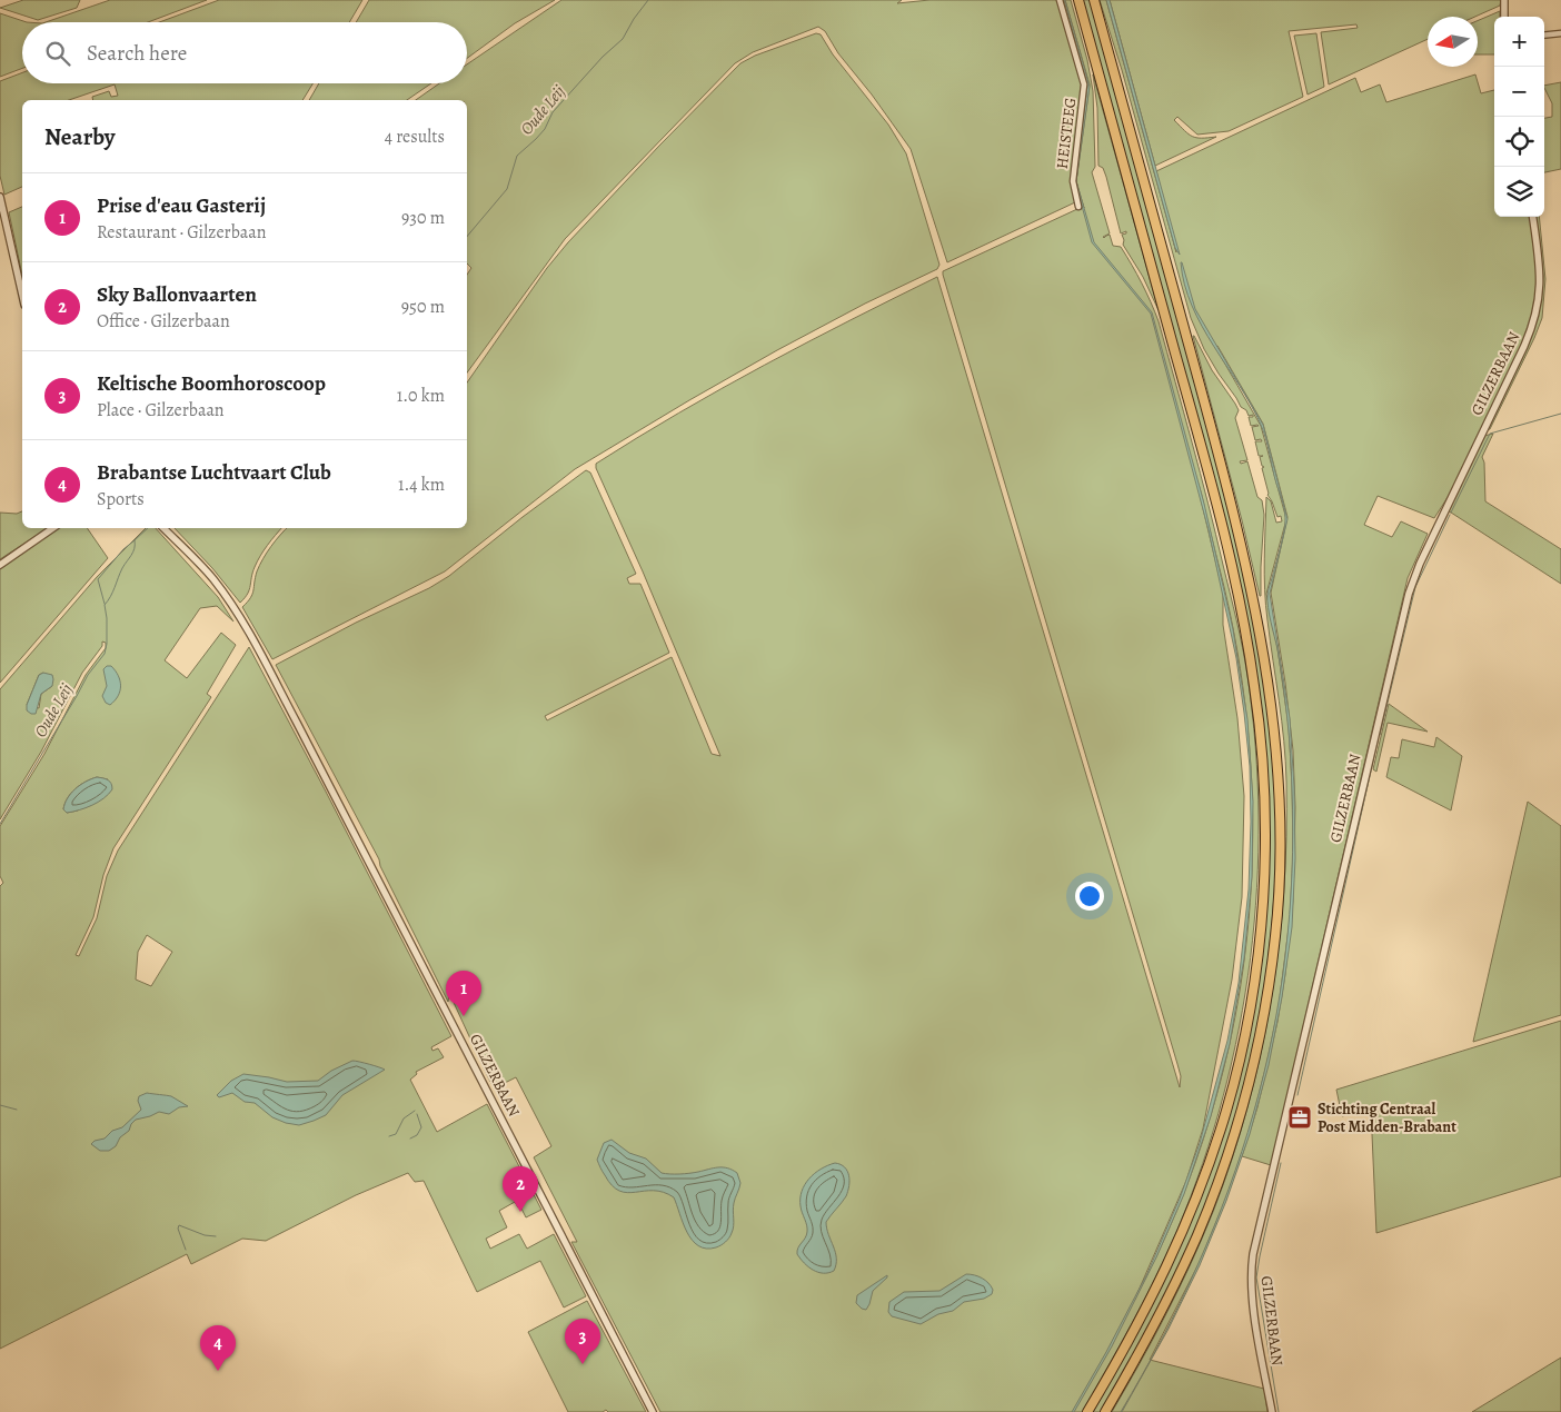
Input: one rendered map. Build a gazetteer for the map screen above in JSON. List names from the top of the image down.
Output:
{
  "streets": {
    "street": ["HEISTEEG", "GILZERBAAN"]
  },
  "water": ["Oude Leij"],
  "places": {
    "office": ["Stichting Centraal Post Midden-Brabant"]
  },
  "north": "left",
  "page": {
    "map_buttons": ["+", "−"],
    "search": "Search here",
    "heading": ["Nearby", "4 results"],
    "list": [
      {
        "mark": "1",
        "name": "Prise d'eau Gasterij",
        "note": "Restaurant · Gilzerbaan",
        "value": "930 m"
      },
      {
        "mark": "2",
        "name": "Sky Ballonvaarten",
        "note": "Office · Gilzerbaan",
        "value": "950 m"
      },
      {
        "mark": "3",
        "name": "Keltische Boomhoroscoop",
        "note": "Place · Gilzerbaan",
        "value": "1.0 km"
      },
      {
        "mark": "4",
        "name": "Brabantse Luchtvaart Club",
        "note": "Sports",
        "value": "1.4 km"
      }
    ],
    "pins": [
      "1",
      "2",
      "3",
      "4"
    ]
  }
}
